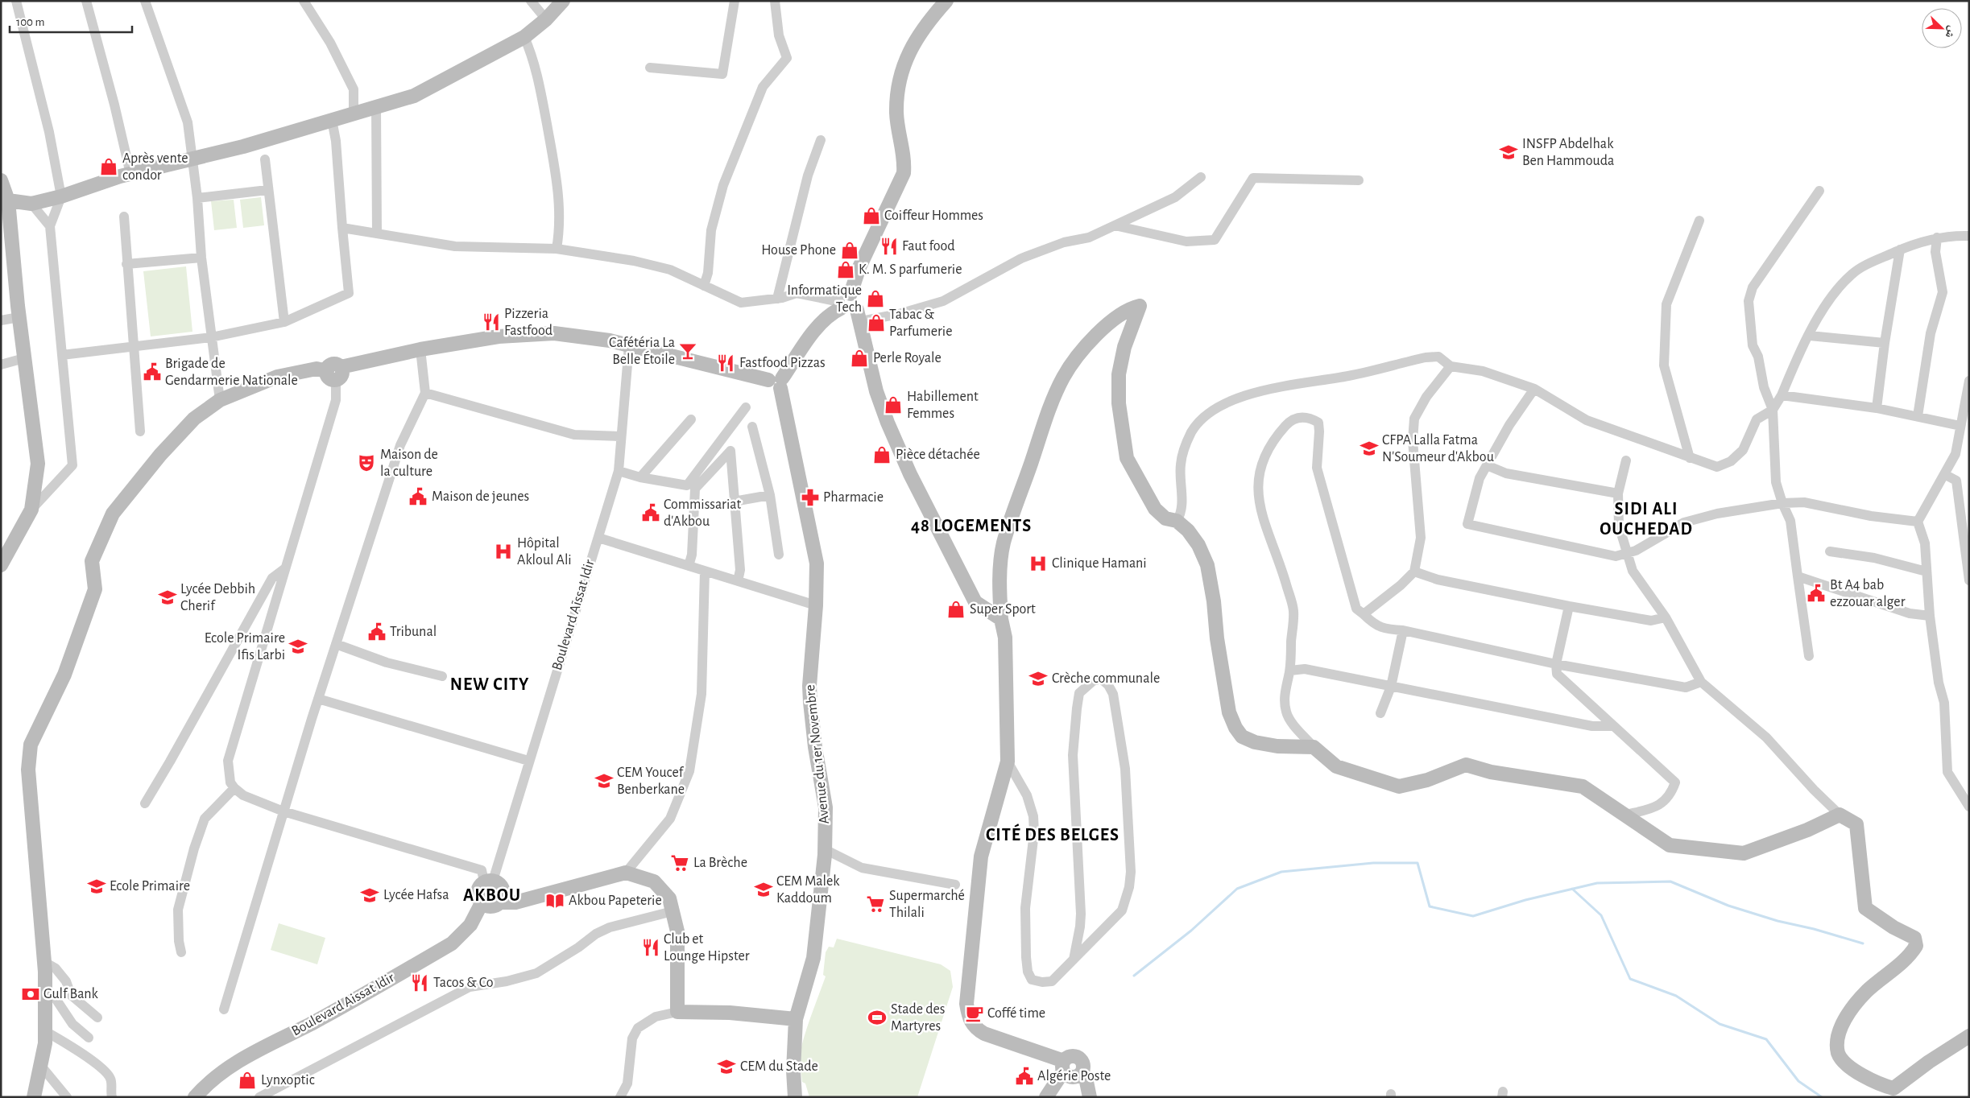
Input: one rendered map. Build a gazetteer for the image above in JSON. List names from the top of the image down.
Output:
{
  "streets": {
    "street": ["Boulevard Aïssat Idir", "Avenue du 1er Novembre", "Boulevard Aissat Idir"]
  },
  "crossings": [
    ["Boulevard Aïssat Idir", "Boulevard Aissat Idir"]
  ],
  "districts": [
    "SIDI ALI OUCHEDAD",
    "48 LOGEMENTS",
    "NEW CITY",
    "CITÉ DES BELGES",
    "AKBOU"
  ],
  "places": {
    "school or university": [
      "INSFP Abdelhak Ben Hammouda",
      "CFPA Lalla Fatma N'Soumeur d'Akbou",
      "Lycée Debbih Cherif",
      "Ecole Primaire Ifis Larbi",
      "Crèche communale",
      "CEM Youcef Benberkane",
      "Ecole Primaire",
      "CEM Malek Kaddoum",
      "Lycée Hafsa",
      "CEM du Stade"
    ],
    "shop": [
      "Après vente condor",
      "Coiffeur Hommes",
      "House Phone",
      "K. M. S parfumerie",
      "Informatique Tech",
      "Tabac & Parfumerie",
      "Perle Royale",
      "Habillement Femmes",
      "Pièce détachée",
      "Super Sport",
      "Lynxoptic"
    ],
    "restaurant": [
      "Faut food",
      "Pizzeria Fastfood",
      "Fastfood Pizzas",
      "Club et Lounge Hipster",
      "Tacos & Co"
    ],
    "bar": ["Cafétéria La Belle Étoile"],
    "public building": [
      "Brigade de Gendarmerie Nationale",
      "Maison de jeunes",
      "Commissariat d'Akbou",
      "Bt A4 bab ezzouar alger",
      "Tribunal",
      "Algérie Poste"
    ],
    "theatre": ["Maison de la culture"],
    "pharmacy": ["Pharmacie"],
    "hospital": ["Hôpital Akloul Ali", "Clinique Hamani"],
    "supermarket": ["La Brèche", "Supermarché Thilali"],
    "library": ["Akbou Papeterie"],
    "bank": ["Gulf Bank"],
    "cafe": ["Coffé time"],
    "sports": ["Stade des Martyres"]
  },
  "scale_bar": "100 m",
  "north": "bottom right"
}
